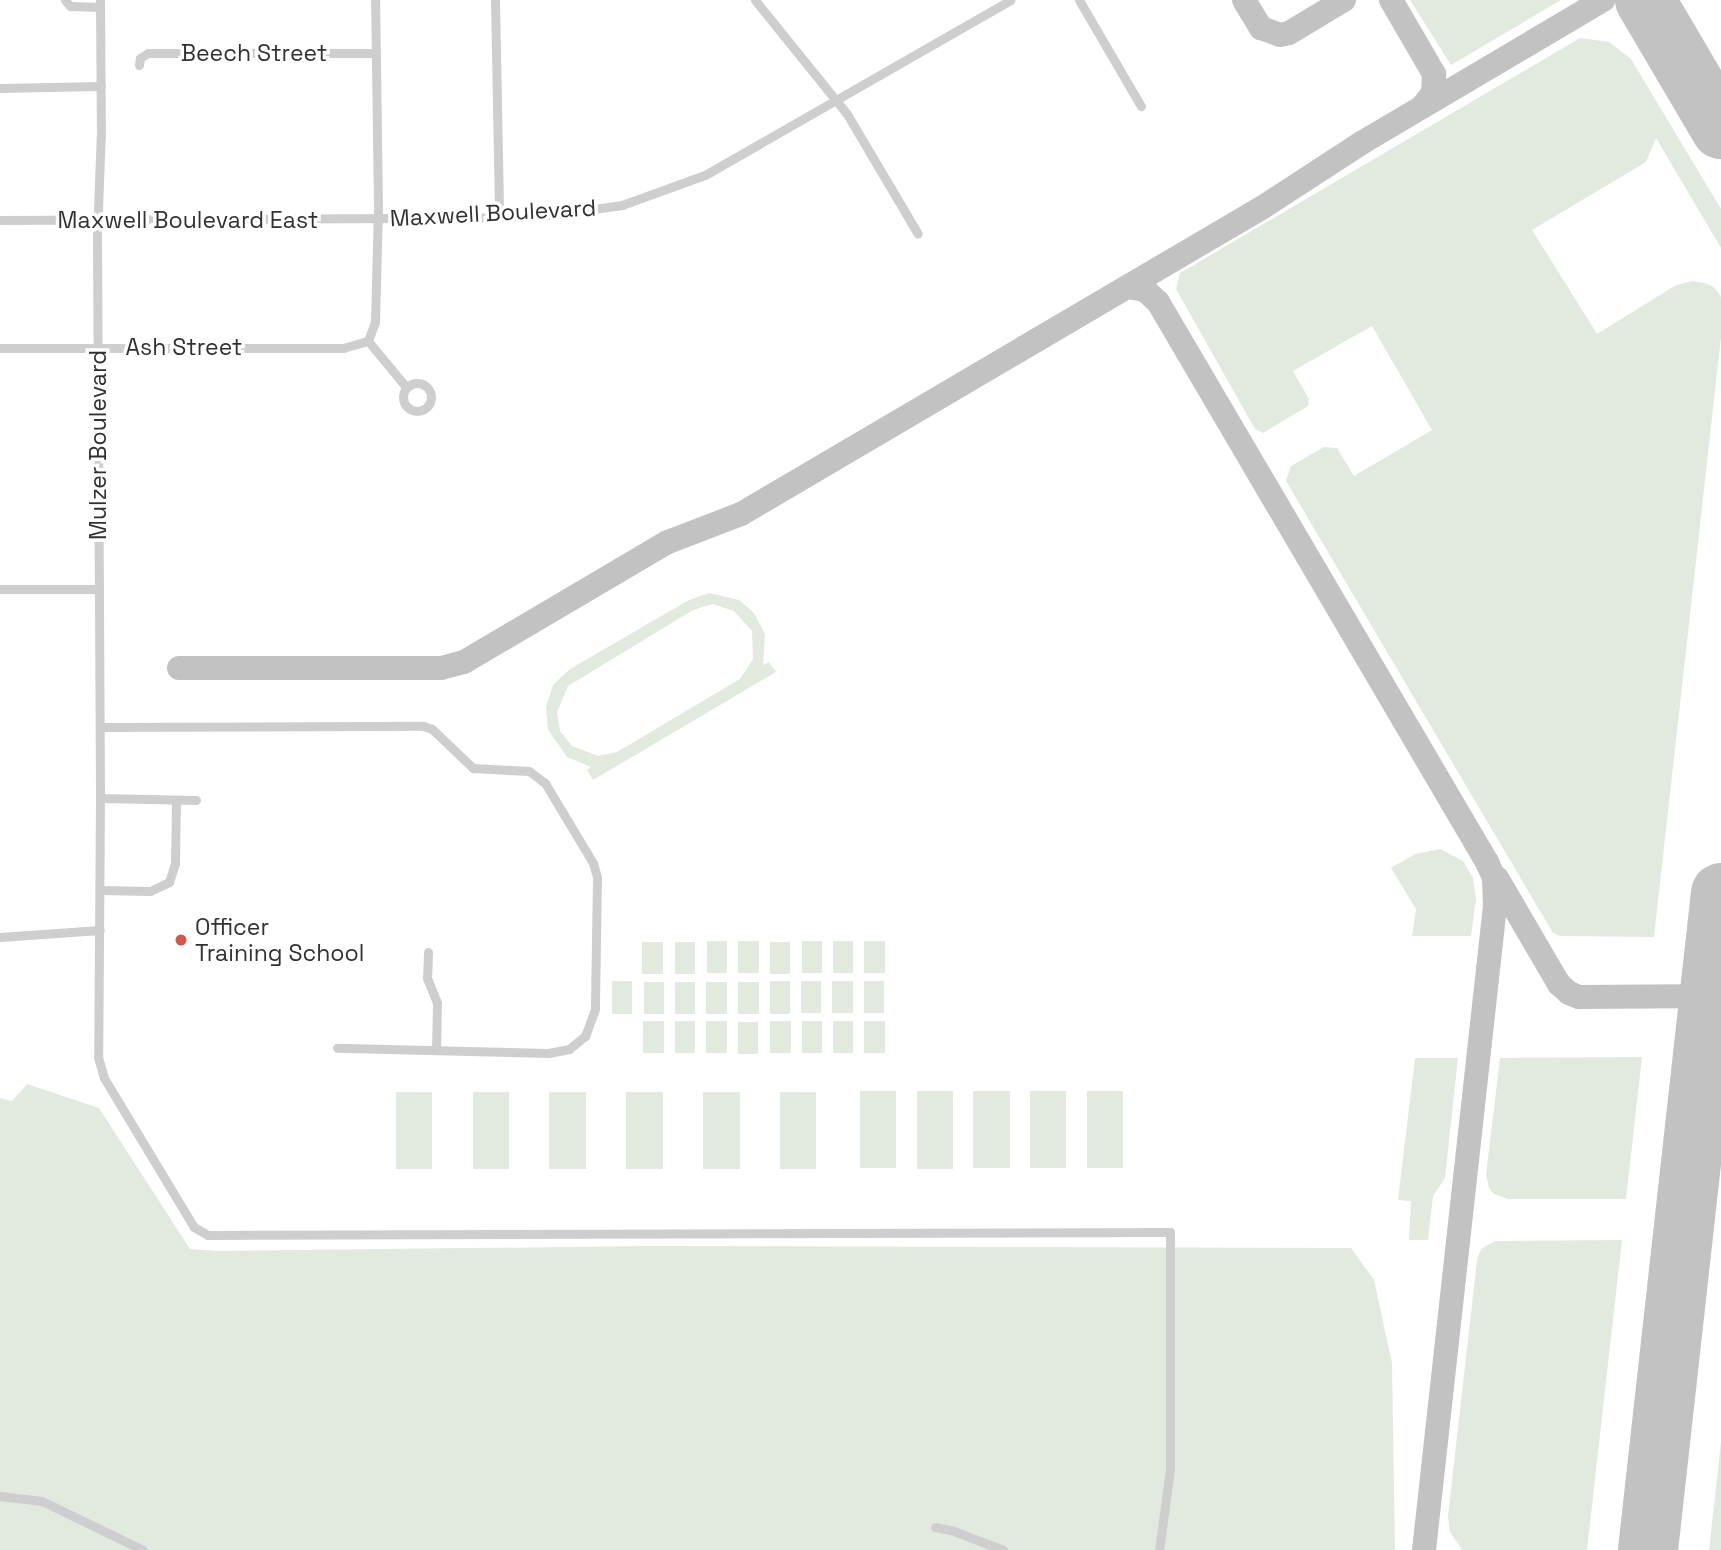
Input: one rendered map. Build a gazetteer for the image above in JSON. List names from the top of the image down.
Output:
{
  "streets": {
    "street": [
      "Beech Street",
      "Maxwell Boulevard",
      "Maxwell Boulevard East",
      "Ash Street",
      "Mulzer Boulevard"
    ]
  },
  "crossings": [
    ["Maxwell Boulevard", "Maxwell Boulevard East"],
    ["Maxwell Boulevard East", "Mulzer Boulevard"],
    ["Ash Street", "Mulzer Boulevard"]
  ],
  "places": ["Officer Training School"]
}
